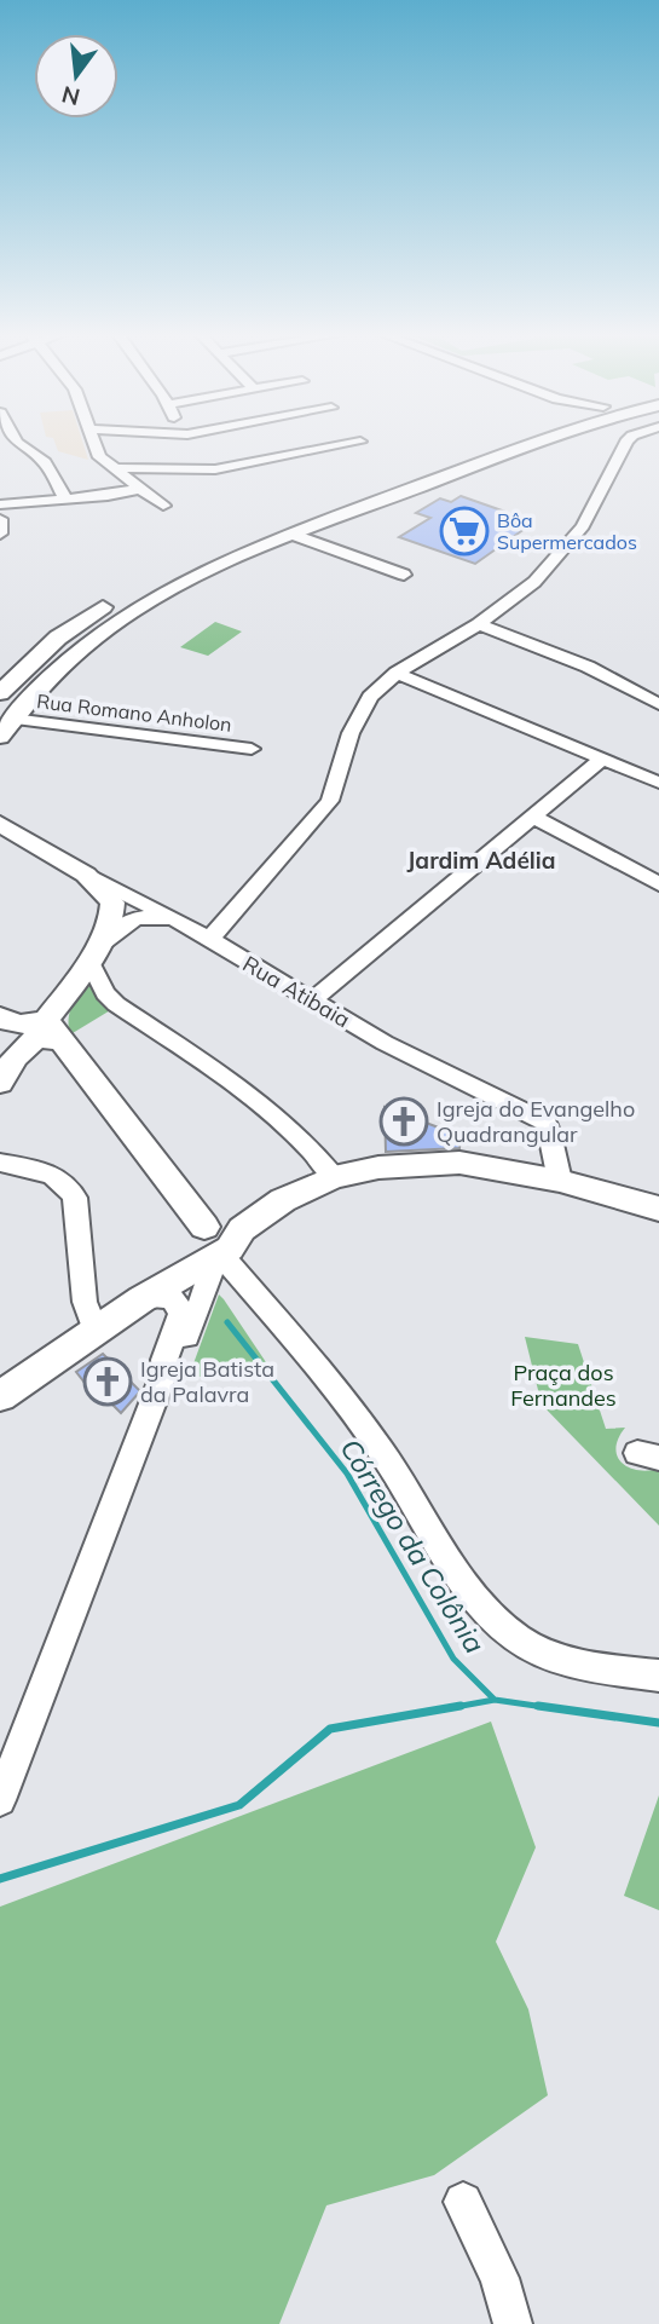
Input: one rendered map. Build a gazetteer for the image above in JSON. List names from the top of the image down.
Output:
{
  "streets": {
    "main road": ["Rua Atibaia"],
    "street": ["Rua Romano Anholon"]
  },
  "districts": ["Jardim Adélia"],
  "water": ["Córrego da Colônia"],
  "parks": ["Praça dos Fernandes"],
  "places": {
    "supermarket": ["Bôa Supermercados"],
    "church": ["Igreja do Evangelho Quadrangular", "Igreja Batista da Palavra"]
  },
  "north": "bottom"
}
